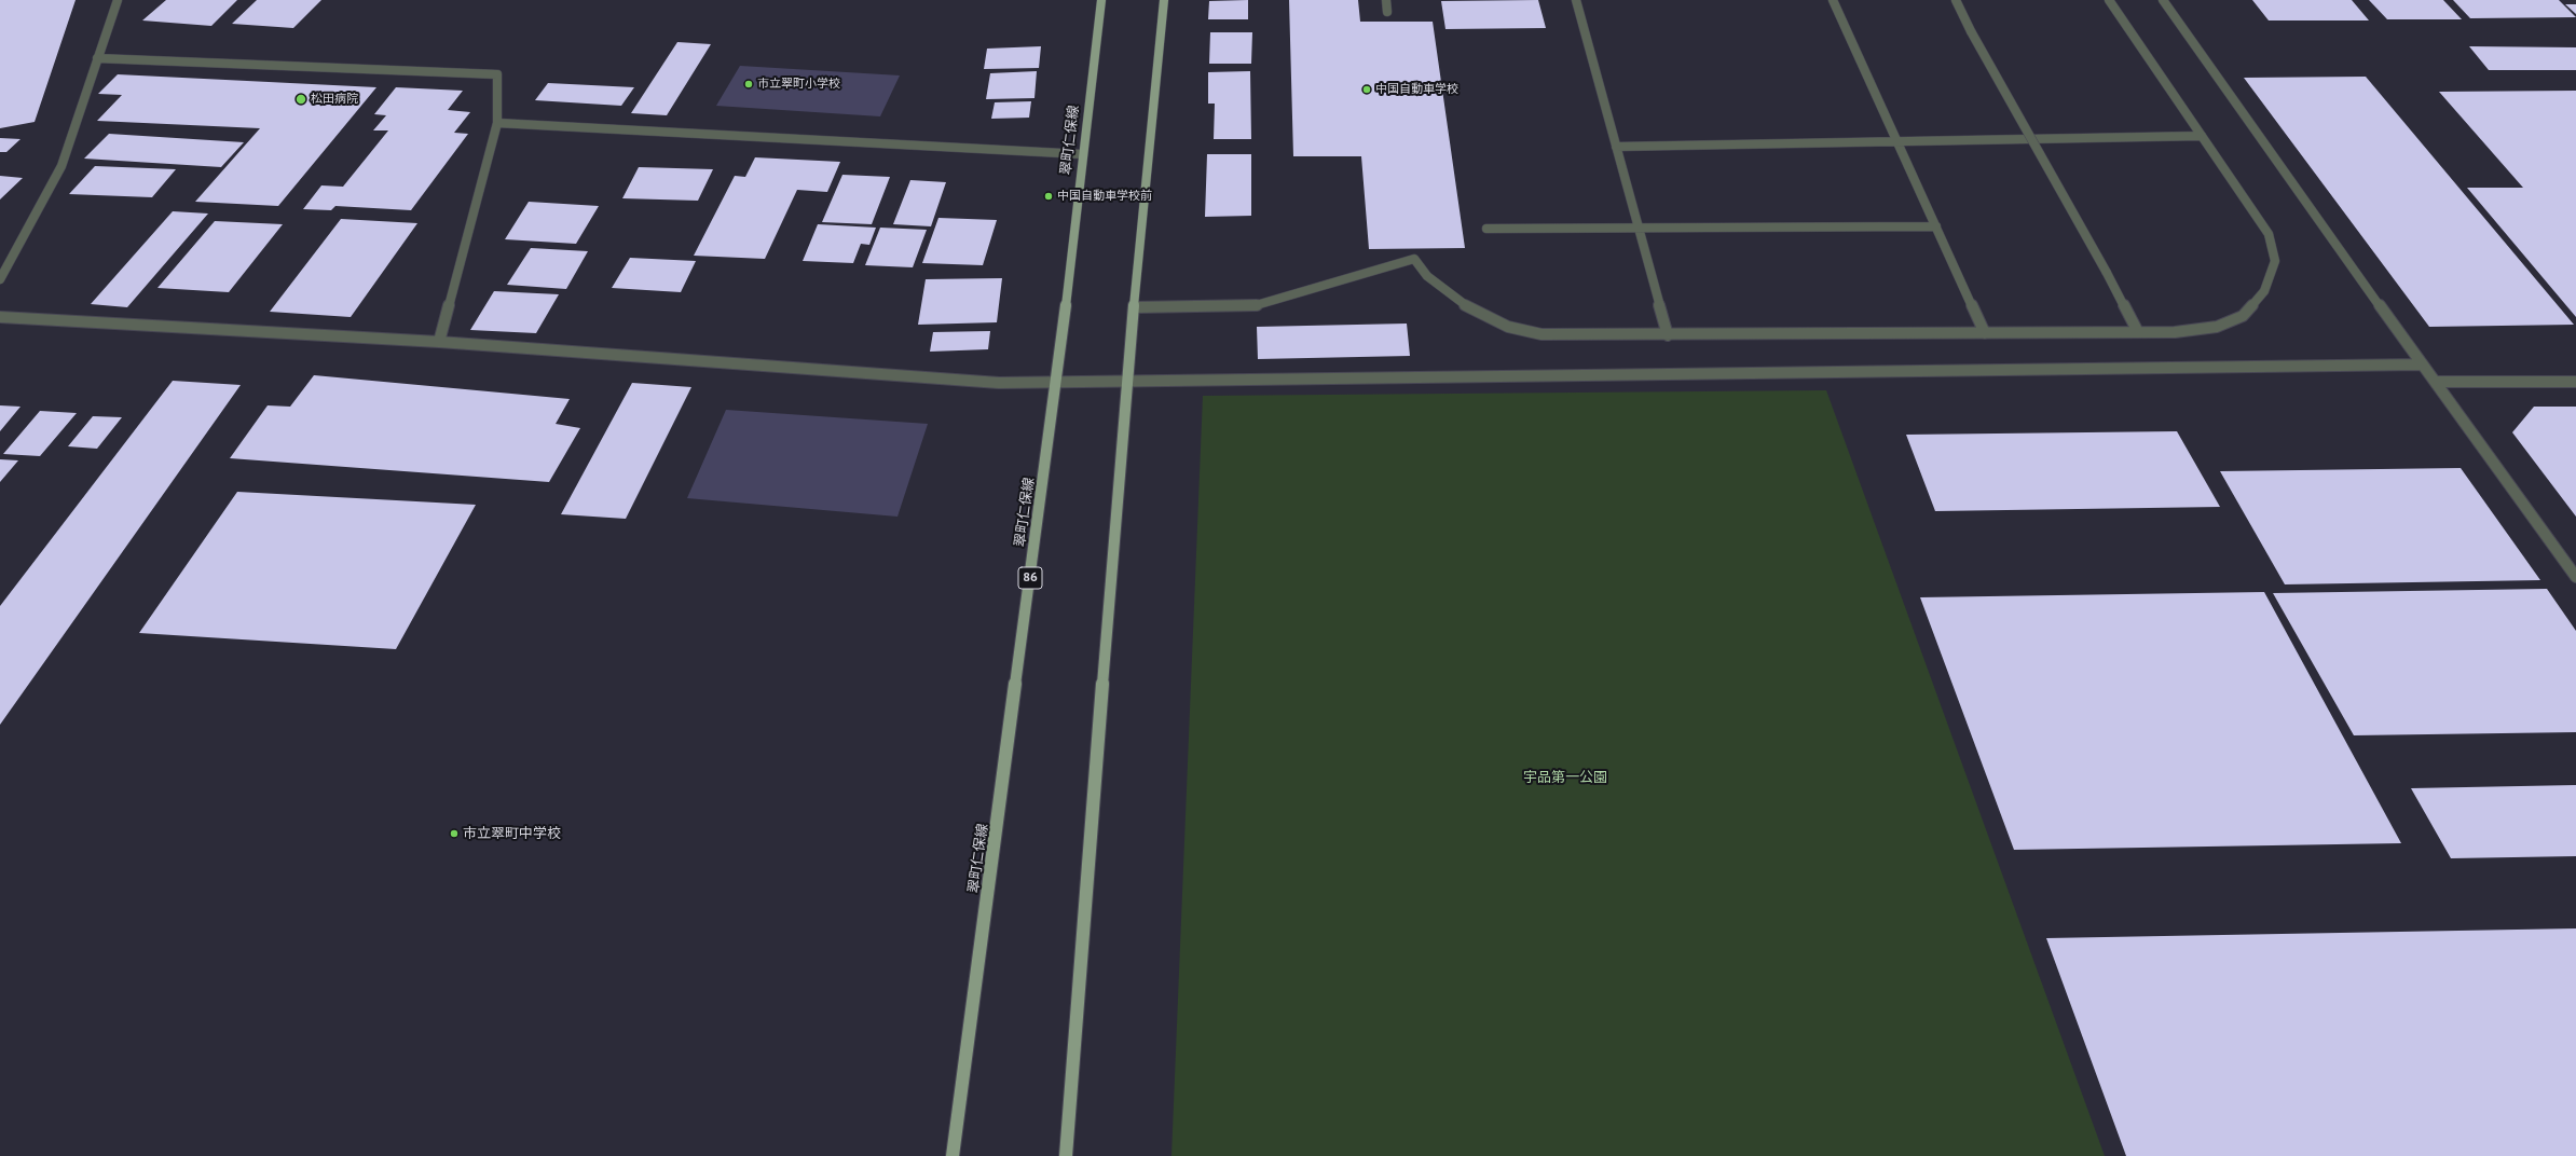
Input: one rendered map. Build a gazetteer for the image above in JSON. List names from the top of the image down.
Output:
{
  "streets": {
    "main road": ["翠町仁保線", "86"]
  },
  "parks": ["宇品第一公園"],
  "places": [
    "市立翠町小学校",
    "中国自動車学校",
    "松田病院",
    "中国自動車学校前",
    "市立翠町中学校"
  ]
}
